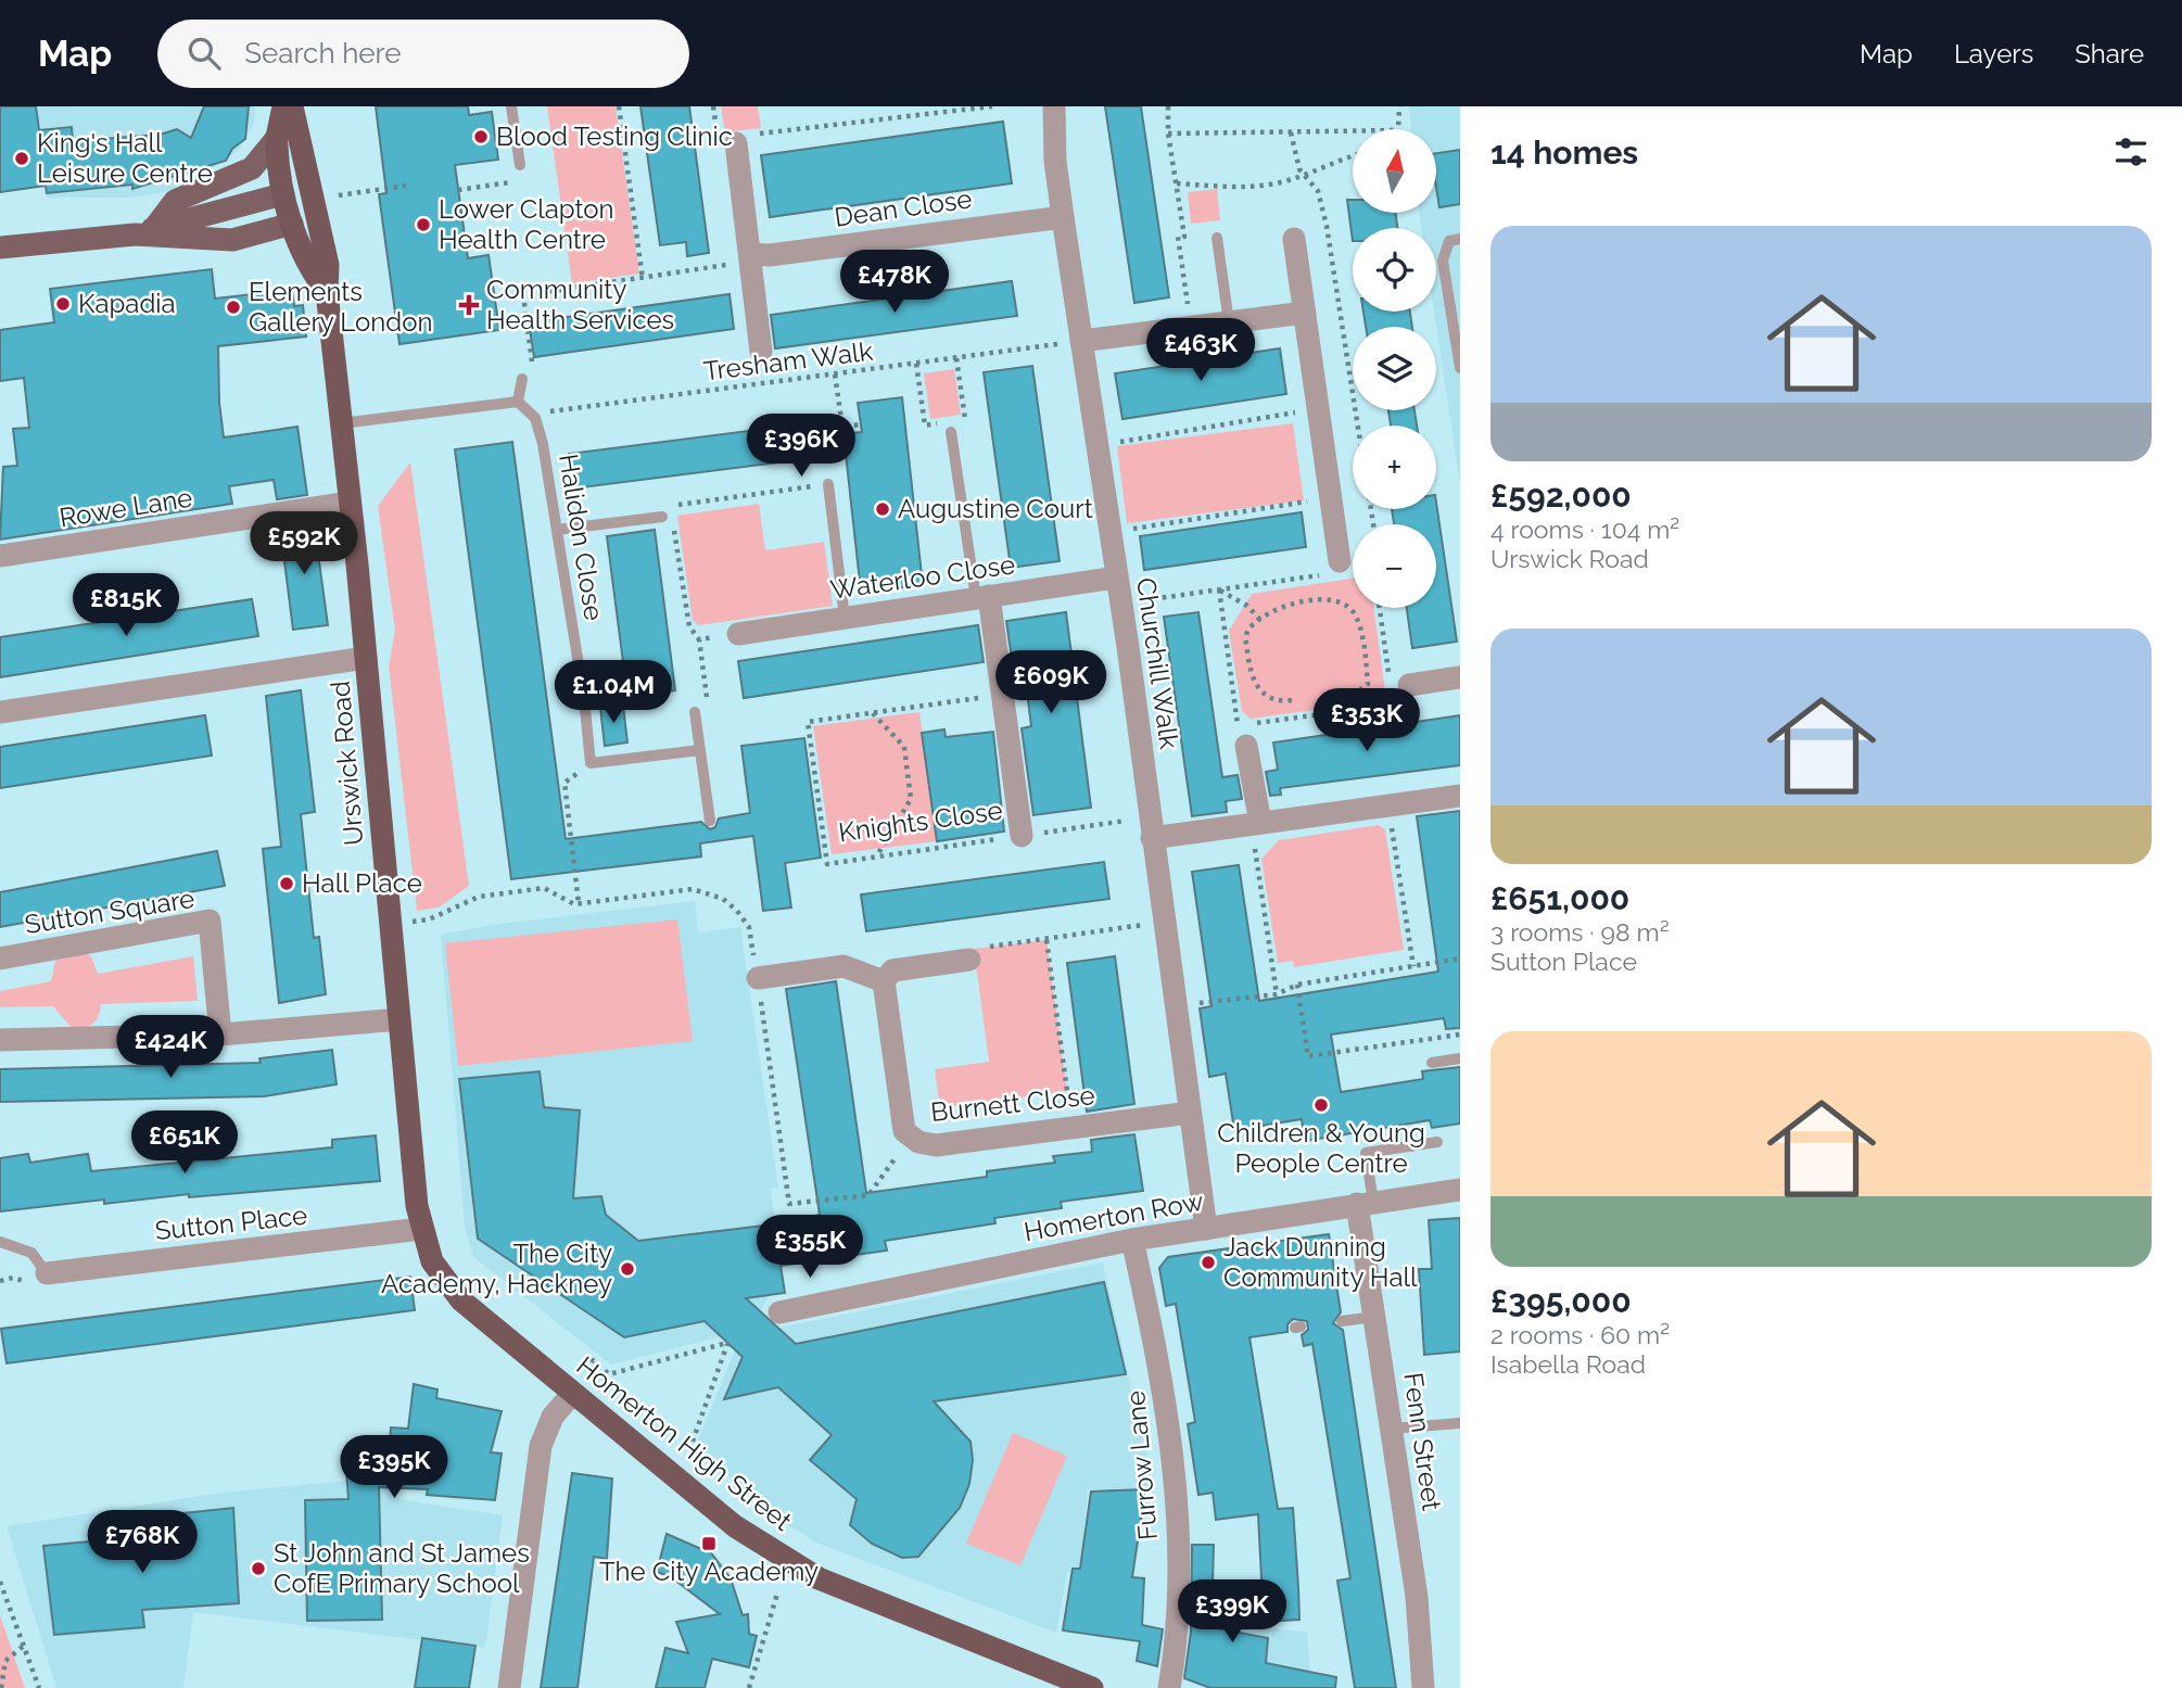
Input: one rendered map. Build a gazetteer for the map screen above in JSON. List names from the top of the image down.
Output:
{
  "streets": {
    "highway": ["Urswick Road", "Homerton High Street"],
    "street": [
      "Dean Close",
      "Rowe Lane",
      "Waterloo Close",
      "Churchill Walk",
      "Knights Close",
      "Sutton Square",
      "Burnett Close",
      "Homerton Row",
      "Sutton Place",
      "Fenn Street",
      "Furrow Lane"
    ],
    "lane": ["Halidon Close"],
    "path": ["Tresham Walk"]
  },
  "crossings": [
    ["Dean Close", "Churchill Walk"],
    ["Tresham Walk", "Churchill Walk"],
    ["Rowe Lane", "Urswick Road"],
    ["Waterloo Close", "Churchill Walk"],
    ["Waterloo Close", "Knights Close"],
    ["Churchill Walk", "Burnett Close"],
    ["Churchill Walk", "Homerton Row"],
    ["Urswick Road", "Sutton Place"],
    ["Urswick Road", "Homerton High Street"],
    ["Homerton Row", "Fenn Street"],
    ["Homerton Row", "Furrow Lane"],
    ["Sutton Place", "Homerton High Street"]
  ],
  "places": {
    "other": [
      "Blood Testing Clinic",
      "King's Hall Leisure Centre",
      "Lower Clapton Health Centre",
      "Kapadia",
      "Elements Gallery London",
      "Augustine Court",
      "Hall Place",
      "Children & Young People Centre",
      "Jack Dunning Community Hall",
      "The City Academy, Hackney",
      "St John and St James CofE Primary School"
    ],
    "health": ["Community Health Services"],
    "transit": ["The City Academy"]
  },
  "north": "top",
  "page": {
    "header": "Map",
    "search": "Search here",
    "nav": ["Map", "Layers", "Share"],
    "heading": "14 homes",
    "map_buttons": ["+", "−"],
    "list": [
      {
        "name": "£592,000",
        "note": "4 rooms · 104 m² · Urswick Road"
      },
      {
        "name": "£651,000",
        "note": "3 rooms · 98 m² · Sutton Place"
      },
      {
        "name": "£395,000",
        "note": "2 rooms · 60 m² · Isabella Road"
      }
    ],
    "price": [
      "£478K",
      "£463K",
      "£396K",
      "£592K",
      "£815K",
      "£609K",
      "£1.04M",
      "£353K",
      "£424K",
      "£651K",
      "£355K",
      "£395K",
      "£768K",
      "£399K"
    ]
  }
}
